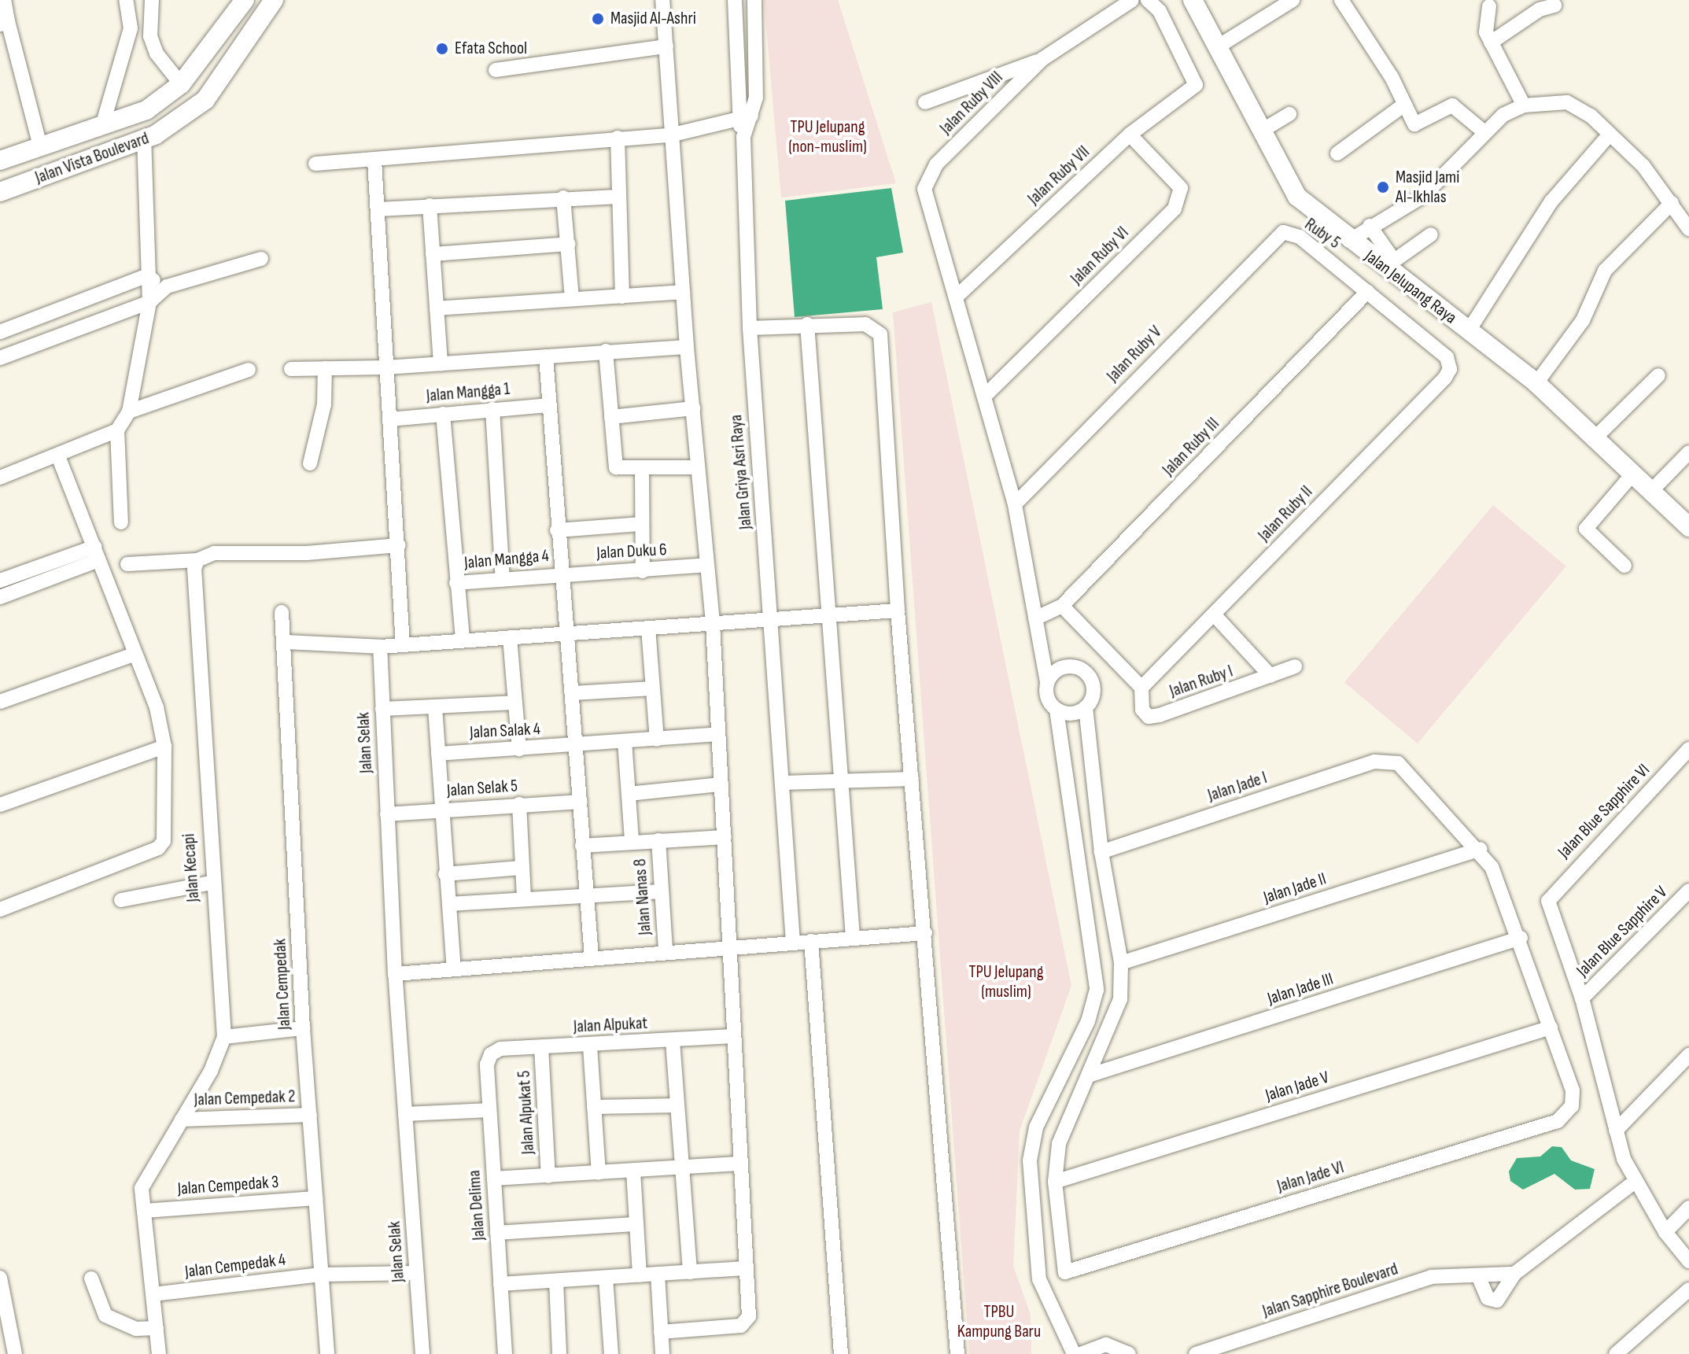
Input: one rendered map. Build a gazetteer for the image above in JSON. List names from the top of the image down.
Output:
{
  "streets": {
    "street": [
      "Jalan Ruby VIII",
      "Jalan Vista Boulevard",
      "Jalan Ruby VII",
      "Ruby 5",
      "Jalan Ruby VI",
      "Jalan Jelupang Raya",
      "Jalan Ruby V",
      "Jalan Mangga 1",
      "Jalan Ruby III",
      "Jalan Griya Asri Raya",
      "Jalan Ruby II",
      "Jalan Duku 6",
      "Jalan Mangga 4",
      "Jalan Ruby I",
      "Jalan Salak 4",
      "Jalan Selak",
      "Jalan Jade I",
      "Jalan Selak 5",
      "Jalan Blue Sapphire VI",
      "Jalan Kecapi",
      "Jalan Jade II",
      "Jalan Nanas 8",
      "Jalan Blue Sapphire V",
      "Jalan Cempedak",
      "Jalan Jade III",
      "Jalan Alpukat",
      "Jalan Jade V",
      "Jalan Cempedak 2",
      "Jalan Alpukat 5",
      "Jalan Jade VI",
      "Jalan Cempedak 3",
      "Jalan Delima",
      "Jalan Cempedak 4",
      "Jalan Sapphire Boulevard"
    ]
  },
  "crossings": [
    ["Jalan Ruby VIII", "Jalan Ruby VII"],
    ["Jalan Ruby VII", "Jalan Ruby VI"],
    ["Ruby 5", "Jalan Ruby V"],
    ["Ruby 5", "Jalan Ruby III"],
    ["Ruby 5", "Jalan Ruby II"],
    ["Jalan Ruby II", "Jalan Ruby I"],
    ["Jalan Duku 6", "Jalan Mangga 4"],
    ["Jalan Selak", "Jalan Selak 5"],
    ["Jalan Selak", "Jalan Cempedak 4"],
    ["Jalan Jade I", "Jalan Jade II"],
    ["Jalan Blue Sapphire VI", "Jalan Blue Sapphire V"],
    ["Jalan Cempedak", "Jalan Cempedak 2"],
    ["Jalan Cempedak", "Jalan Cempedak 3"],
    ["Jalan Cempedak", "Jalan Cempedak 4"],
    ["Jalan Alpukat", "Jalan Alpukat 5"],
    ["Jalan Alpukat", "Jalan Delima"],
    ["Jalan Jade V", "Jalan Jade VI"]
  ],
  "parks": ["TPU Jelupang (non-muslim)", "TPU Jelupang (muslim)", "TPBU Kampung Baru"],
  "places": ["Masjid Al-Ashri", "Efata School", "Masjid Jami Al-Ikhlas"]
}
